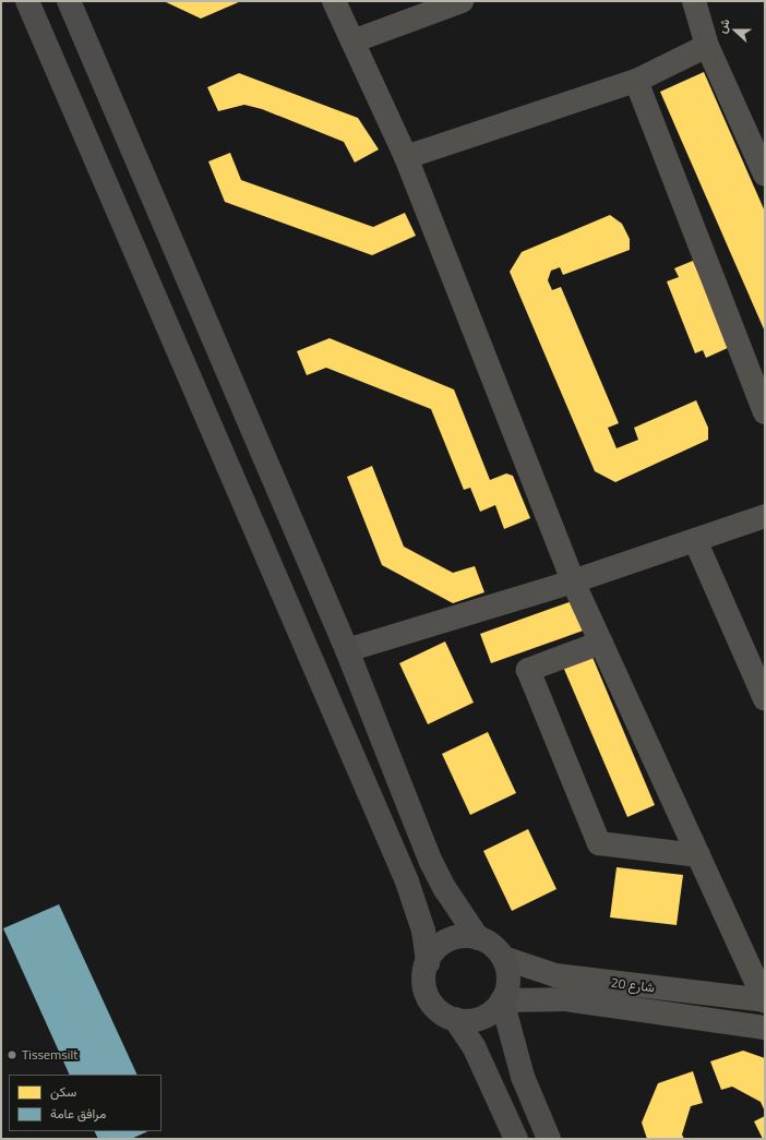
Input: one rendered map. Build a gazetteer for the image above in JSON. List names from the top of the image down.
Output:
{
  "streets": {
    "street": ["شارع 20"]
  },
  "places": ["Tissemsilt"],
  "legend": ["سكن", "مرافق عامة"],
  "north": "left"
}
